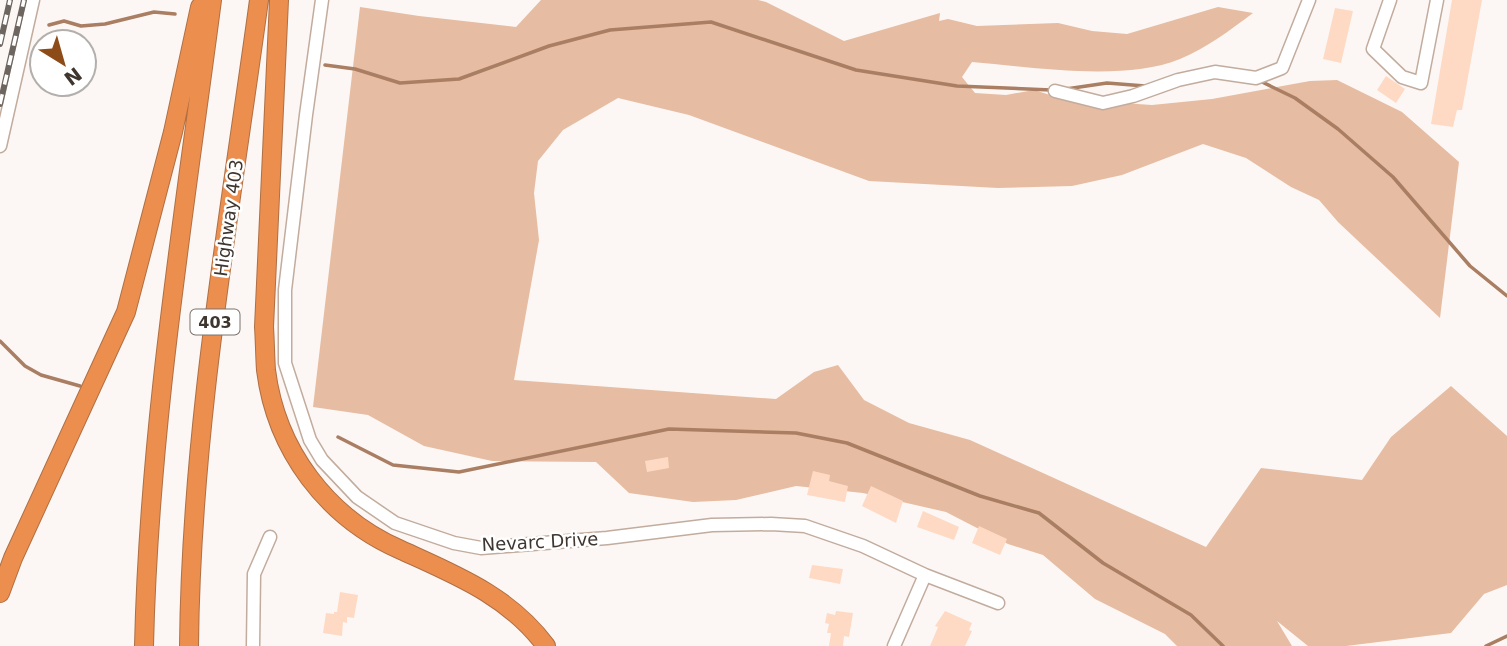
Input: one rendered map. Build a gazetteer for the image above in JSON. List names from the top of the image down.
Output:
{
  "streets": {
    "highway": ["Highway 403", "403"],
    "street": ["Nevarc Drive"]
  },
  "north": "bottom right"
}
